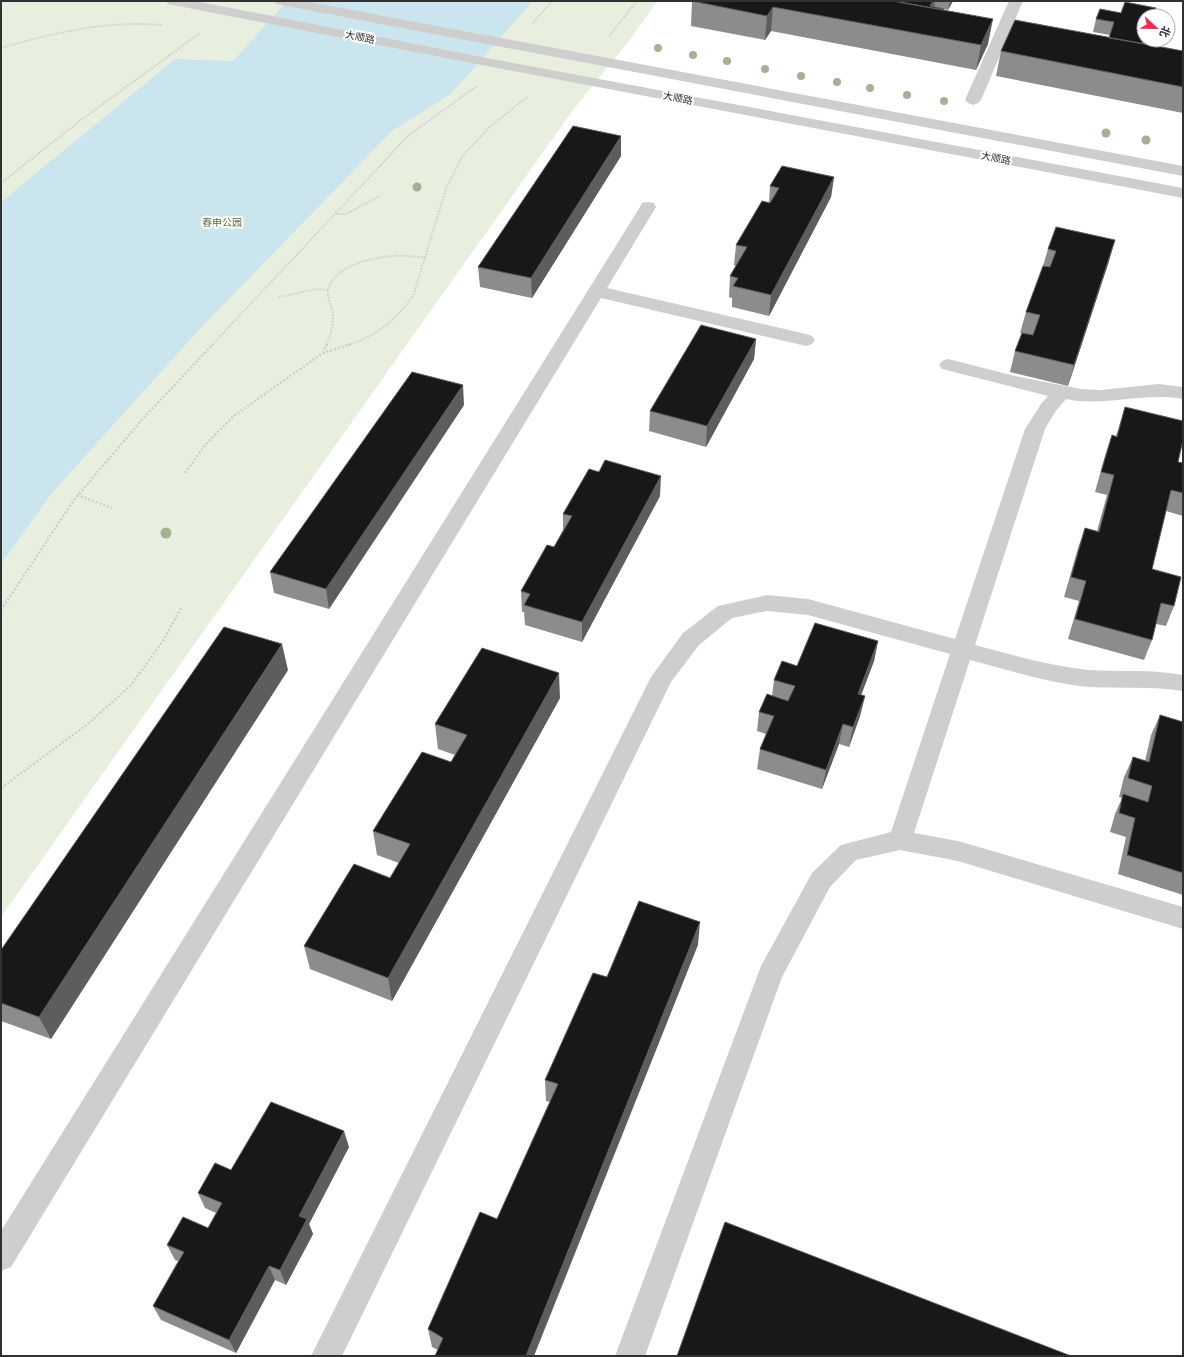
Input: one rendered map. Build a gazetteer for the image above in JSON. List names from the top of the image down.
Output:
{
  "streets": {
    "street": ["大顺路"]
  },
  "parks": ["春申公园"],
  "north": "right"
}
